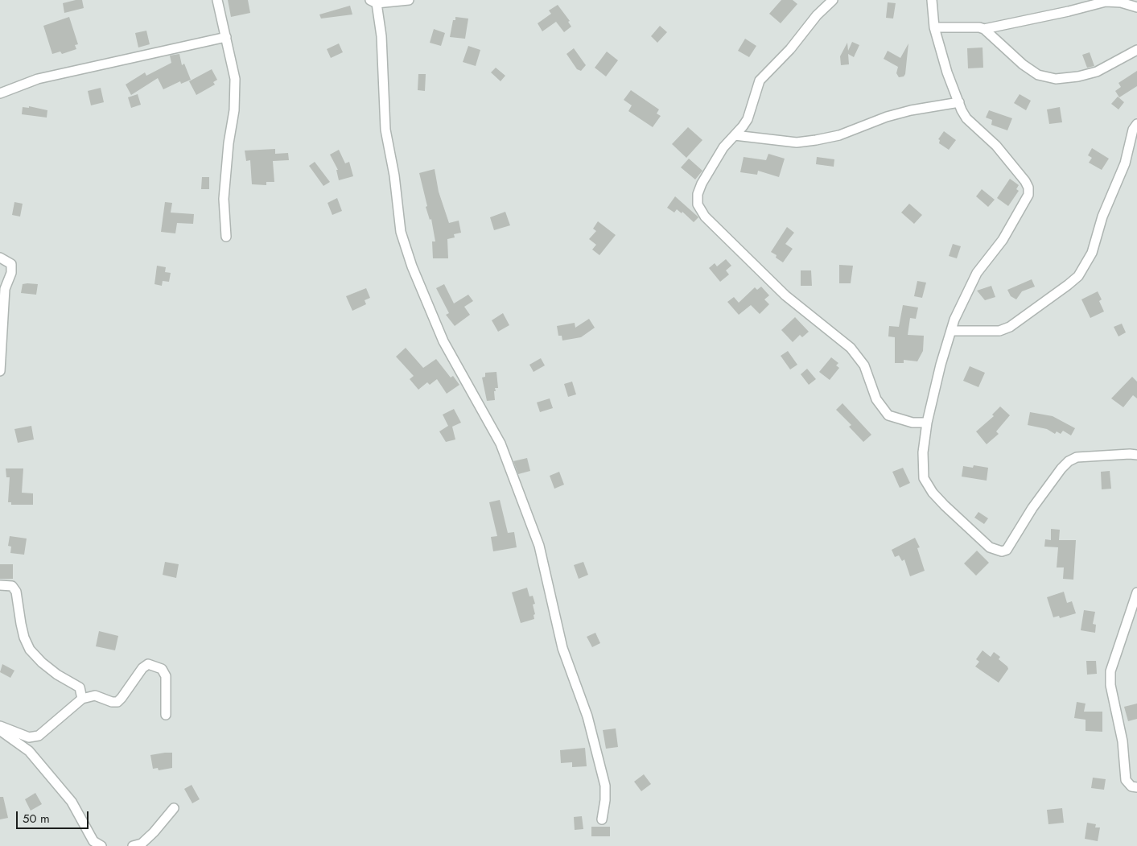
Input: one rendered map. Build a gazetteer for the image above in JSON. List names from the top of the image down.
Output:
{
  "scale_bar": "50 m"
}
